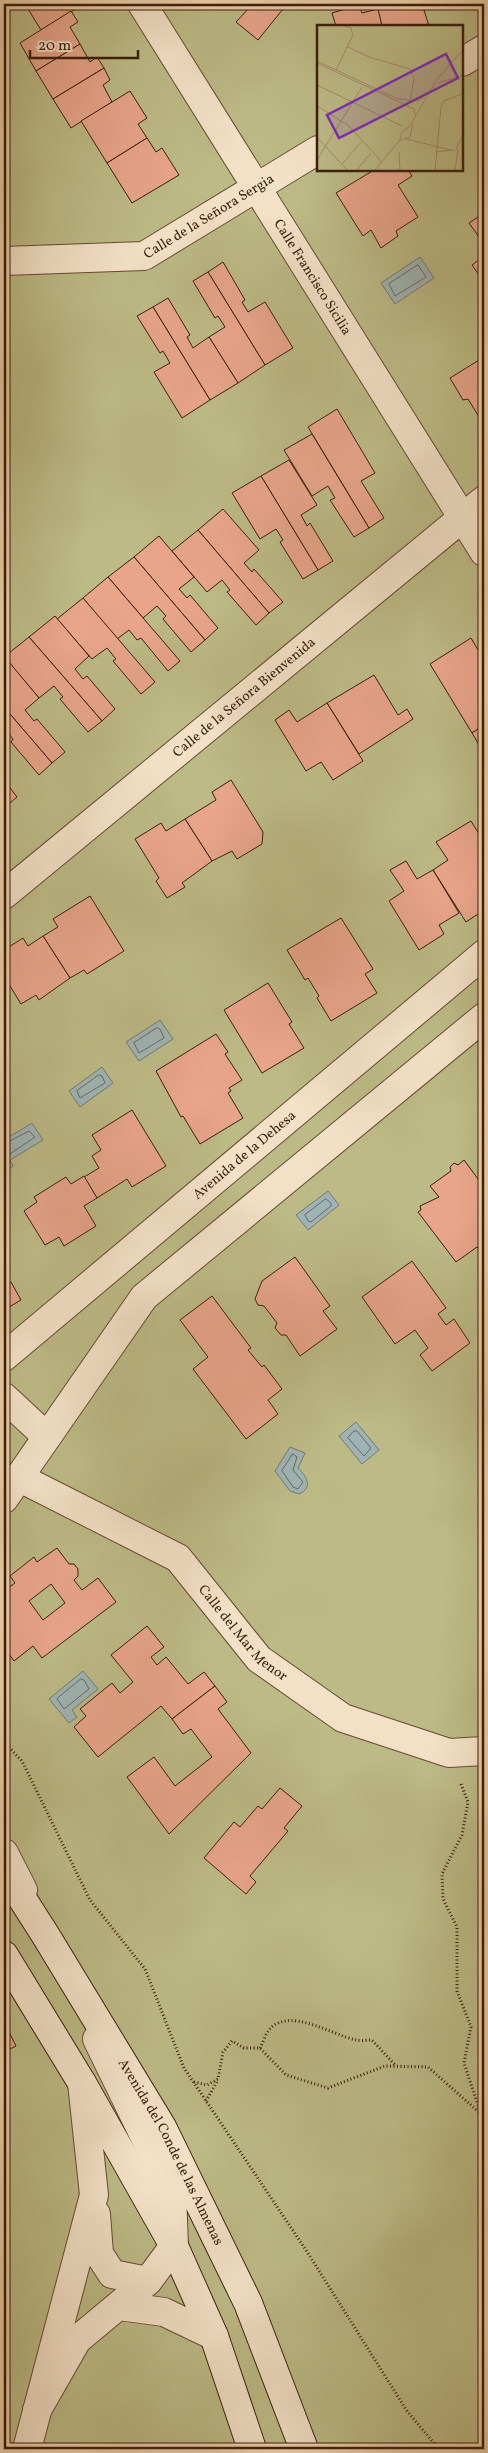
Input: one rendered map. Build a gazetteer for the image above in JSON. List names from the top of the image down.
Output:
{
  "streets": {
    "street": [
      "Calle de la Señora Sergia",
      "Calle Francisco Sicilia",
      "Calle de la Señora Bienvenida",
      "Avenida de la Dehesa",
      "Calle del Mar Menor",
      "Avenida del Conde de las Almenas"
    ]
  },
  "crossings": [
    ["Calle de la Señora Sergia", "Calle Francisco Sicilia"],
    ["Calle Francisco Sicilia", "Calle de la Señora Bienvenida"]
  ],
  "scale_bar": "20 m"
}
